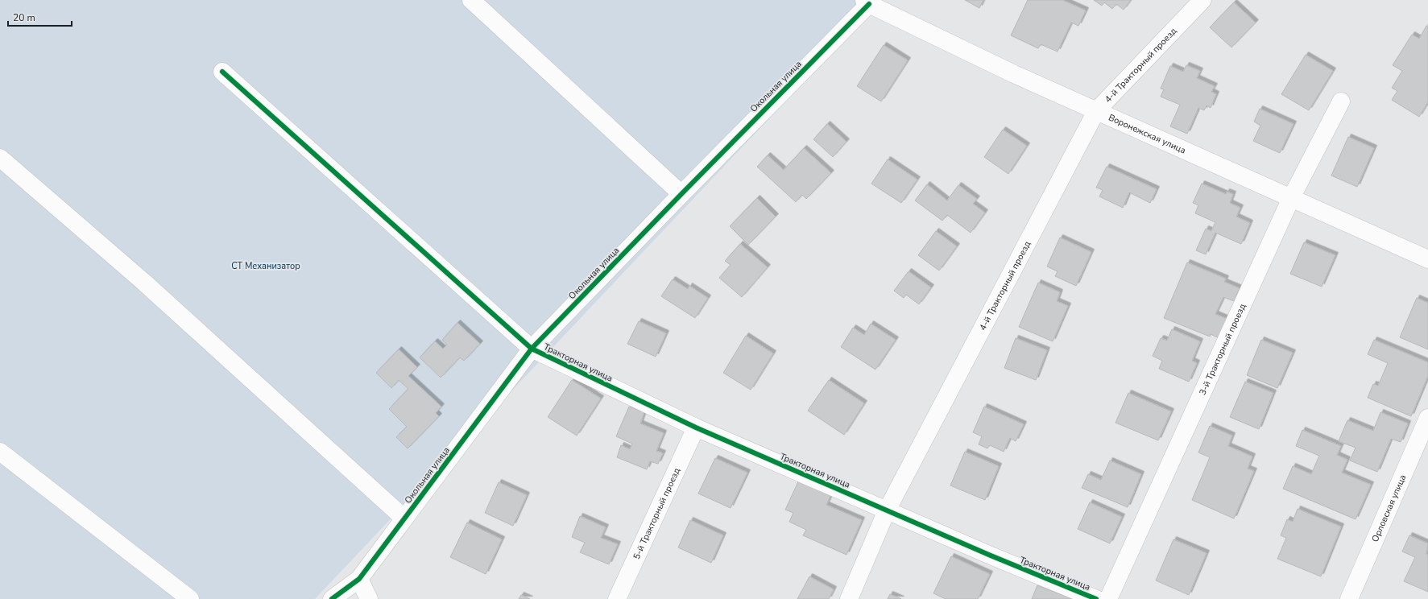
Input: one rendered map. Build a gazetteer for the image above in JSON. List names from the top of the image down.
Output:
{
  "streets": {
    "street": [
      "4-й Тракторный проезд",
      "Окольная улица",
      "Воронежская улица",
      "3-й Тракторный проезд",
      "Тракторная улица",
      "Орловская улица",
      "5-й Тракторный проезд"
    ]
  },
  "crossings": [
    ["4-й Тракторный проезд", "Воронежская улица"],
    ["4-й Тракторный проезд", "Тракторная улица"],
    ["Окольная улица", "Воронежская улица"],
    ["Окольная улица", "Тракторная улица"],
    ["Воронежская улица", "3-й Тракторный проезд"],
    ["Тракторная улица", "5-й Тракторный проезд"]
  ],
  "parks": ["СТ Механизатор"],
  "scale_bar": "20 m"
}
